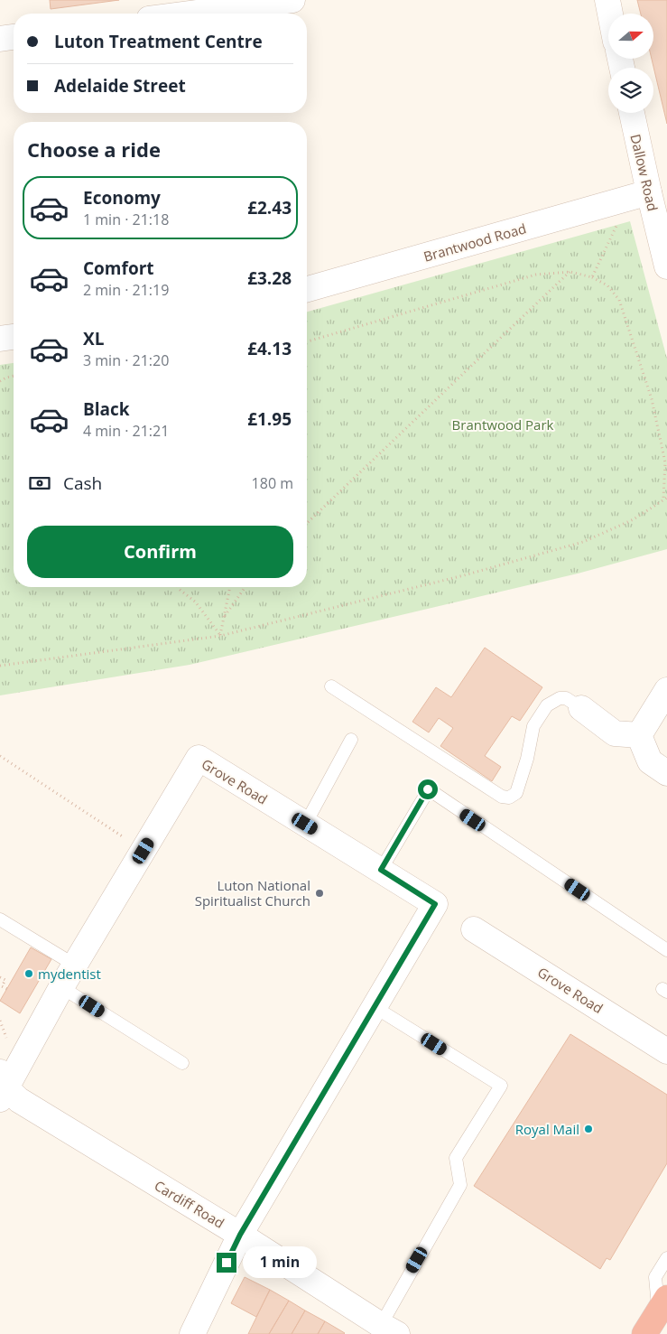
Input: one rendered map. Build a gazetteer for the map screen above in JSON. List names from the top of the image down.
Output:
{
  "streets": {
    "street": [
      "Dallow Road",
      "Brantwood Road",
      "Grove Road",
      "Cardiff Road"
    ]
  },
  "crossings": [
    ["Dallow Road", "Brantwood Road"],
    ["Grove Road", "Cardiff Road"]
  ],
  "parks": ["Brantwood Park"],
  "places": ["Luton National Spiritualist Church", "mydentist", "Royal Mail"],
  "north": "right",
  "page": {
    "banner": ["Luton Treatment Centre", "Adelaide Street"],
    "heading": "Choose a ride",
    "list": [
      {
        "name": "Economy",
        "note": "1 min · 21:18",
        "value": "£2.43"
      },
      {
        "name": "Comfort",
        "note": "2 min · 21:19",
        "value": "£3.28"
      },
      {
        "name": "XL",
        "note": "3 min · 21:20",
        "value": "£4.13"
      },
      {
        "name": "Black",
        "note": "4 min · 21:21",
        "value": "£1.95"
      }
    ],
    "pay": ["Cash", "180 m"],
    "buttons": "Confirm",
    "bubble": "1 min"
  }
}
